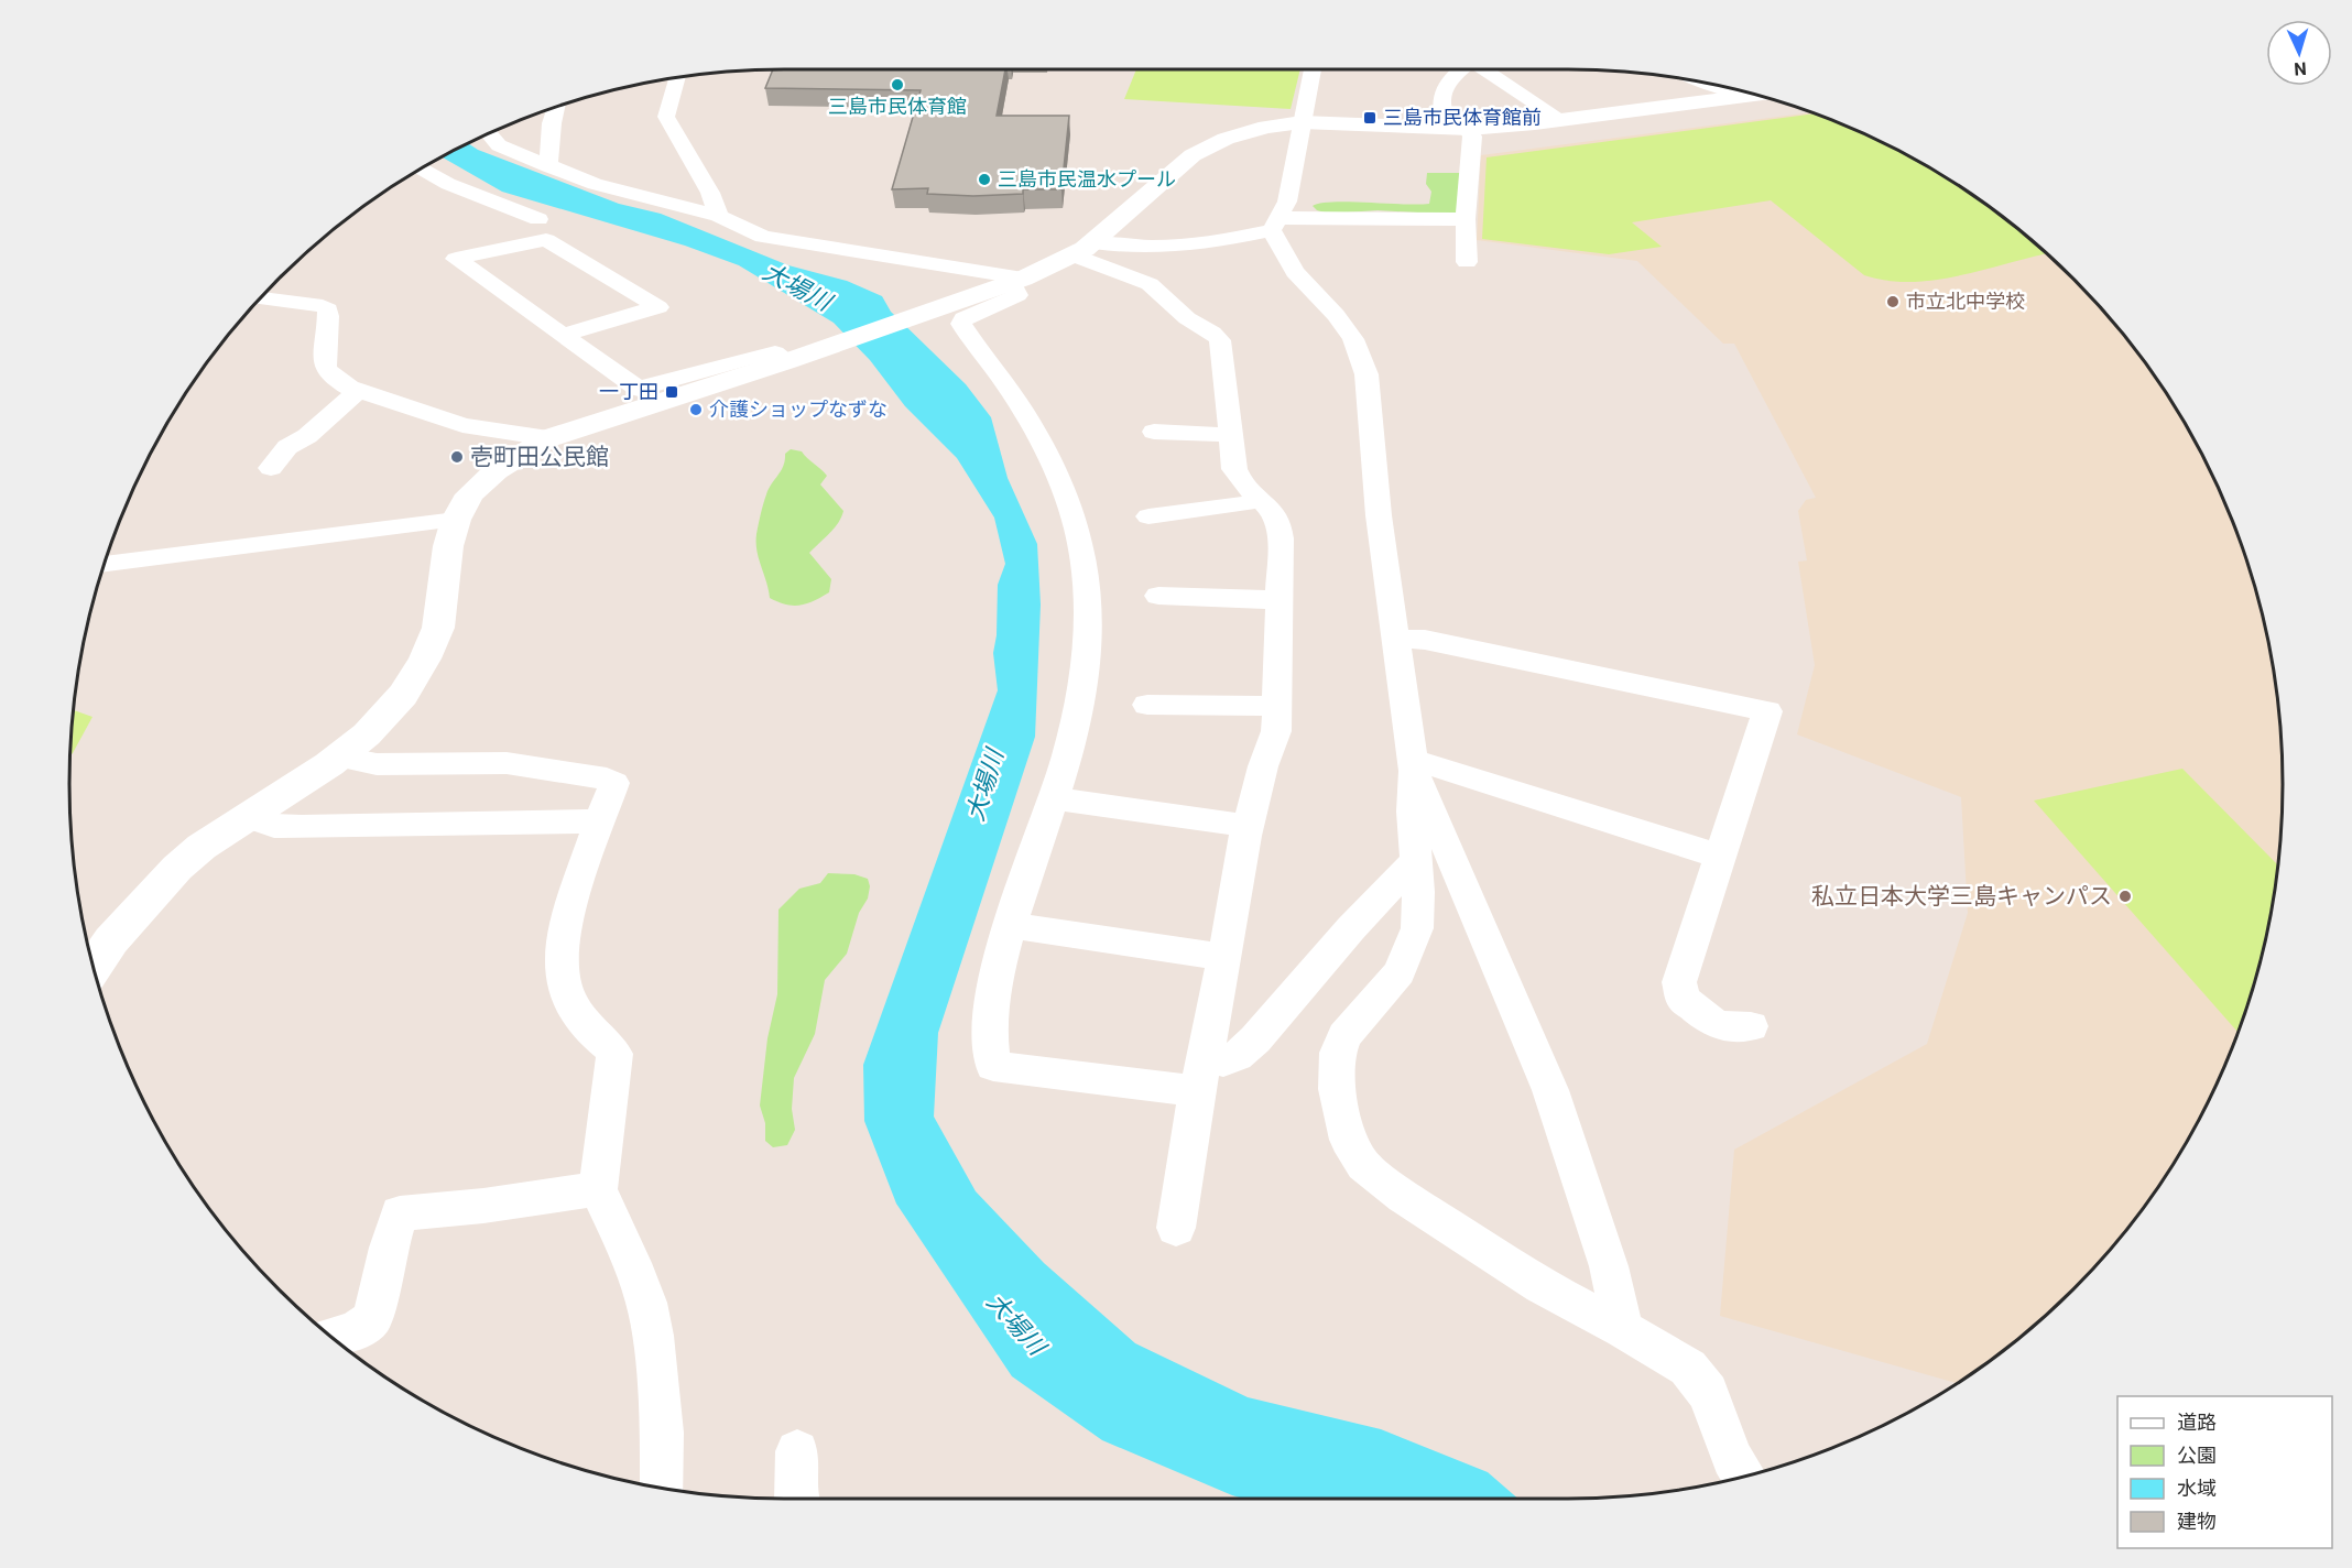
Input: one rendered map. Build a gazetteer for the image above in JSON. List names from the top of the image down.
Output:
{
  "water": ["大場川"],
  "places": {
    "other": [
      "三島市民体育館",
      "三島市民温水プール",
      "市立北中学校",
      "介護ショップなずな",
      "壱町田公民館",
      "私立日本大学三島キャンパス"
    ],
    "transit": ["三島市民体育館前", "一丁田"]
  },
  "legend": [
    "道路",
    "公園",
    "水域",
    "建物"
  ],
  "north": "bottom"
}
